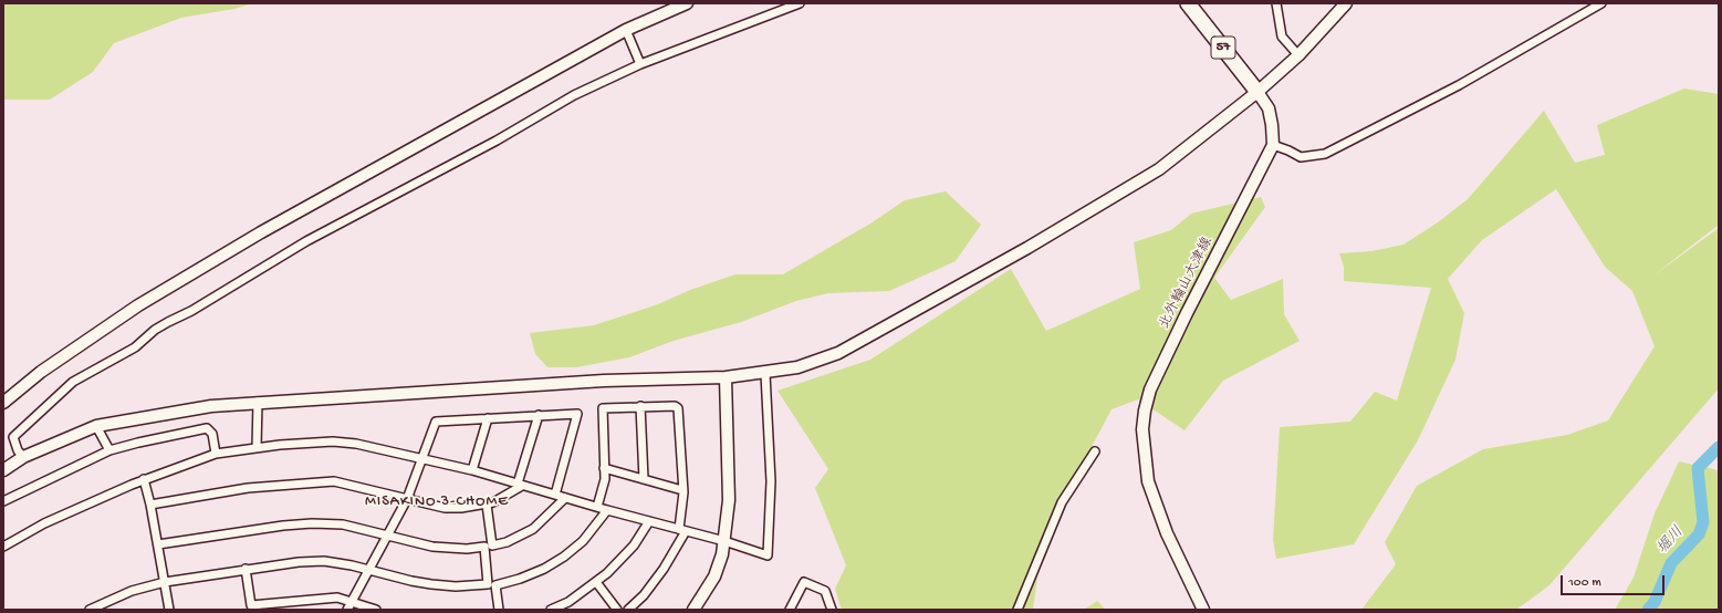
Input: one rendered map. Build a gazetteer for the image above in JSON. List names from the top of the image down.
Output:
{
  "streets": {
    "highway": ["57"],
    "street": ["北外輪山大津線"]
  },
  "districts": ["MISAKINO 3-CHOME"],
  "water": ["堀川"],
  "scale_bar": "100 m"
}
